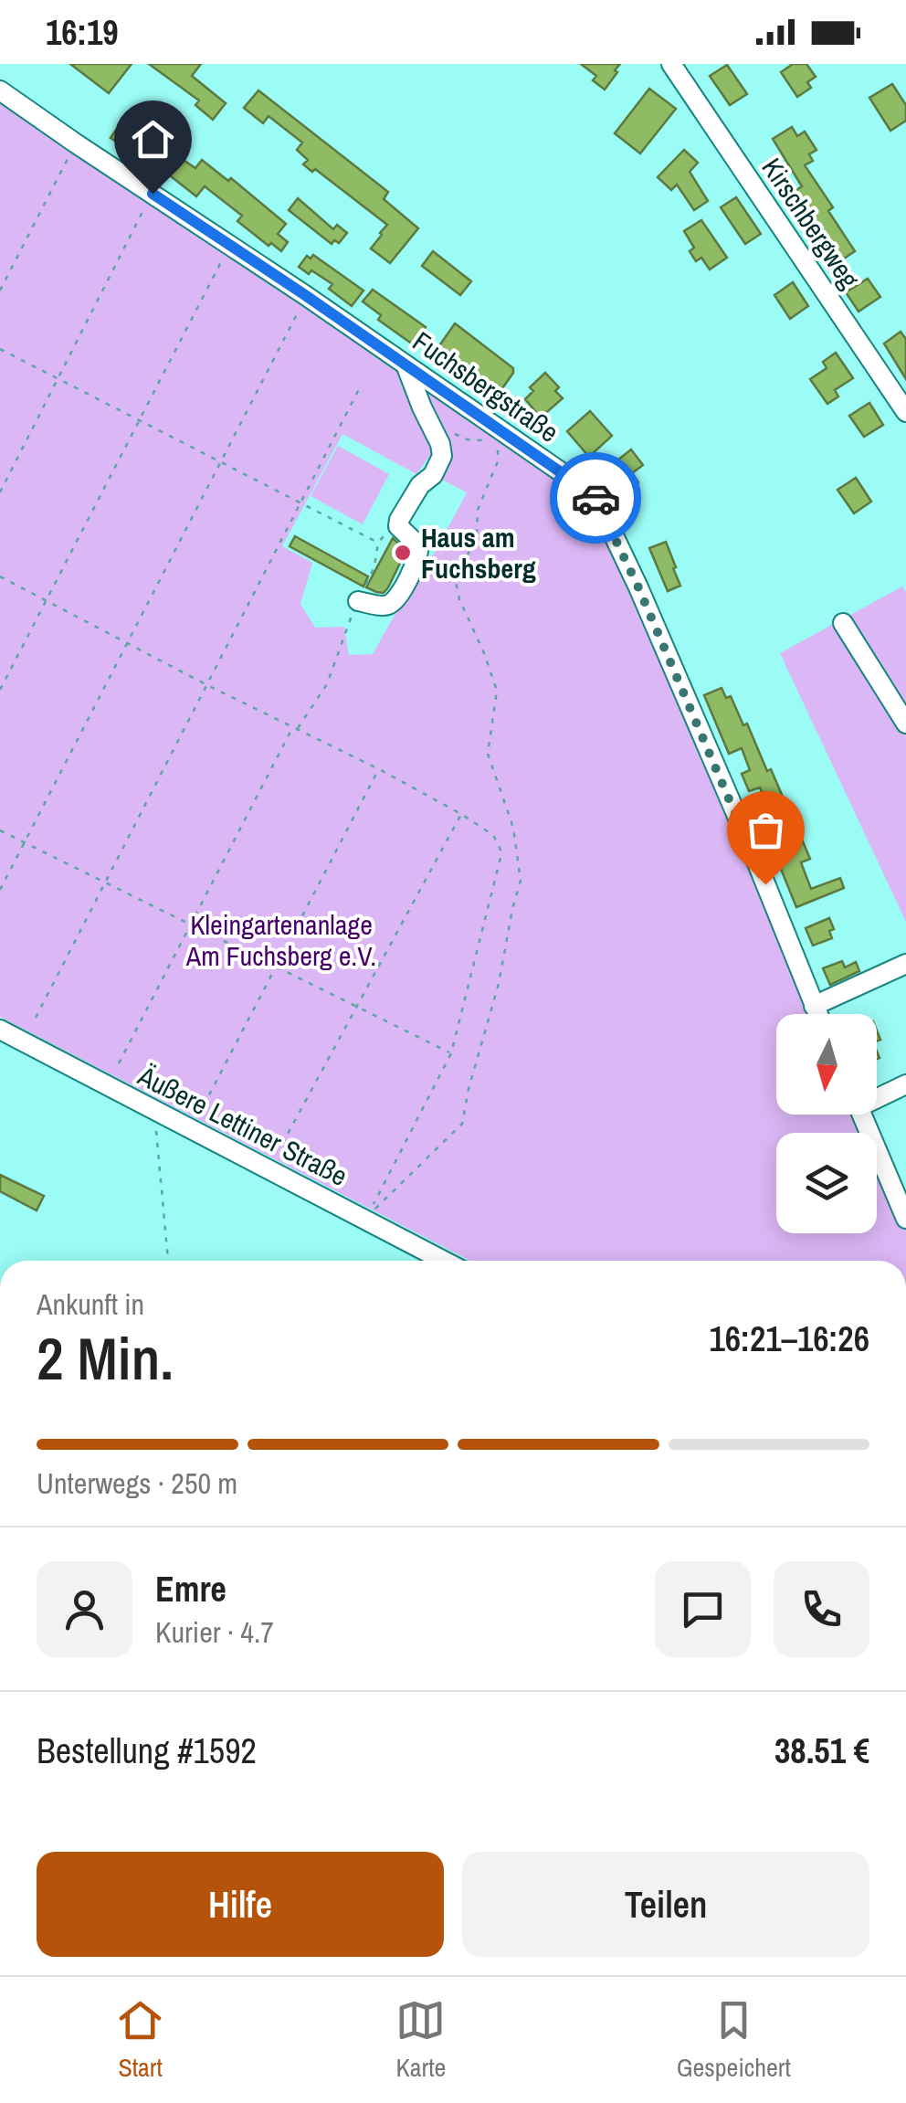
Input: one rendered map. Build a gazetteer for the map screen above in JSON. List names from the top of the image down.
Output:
{
  "streets": {
    "street": ["Kirschbergweg", "Fuchsbergstraße", "Äußere Lettiner Straße"]
  },
  "parks": ["Kleingartenanlage Am Fuchsberg e.V."],
  "places": ["Haus am Fuchsberg"],
  "north": "bottom",
  "page": {
    "status": "16:19",
    "heading": ["2 Min.", "Ankunft in", "16:21–16:26"],
    "panel": [
      "Emre",
      "Kurier · 4.7",
      "Bestellung #1592",
      "38.51 €"
    ],
    "bar": "Unterwegs · 250 m",
    "buttons": ["Hilfe", "Teilen"],
    "tabs": ["Start", "Karte", "Gespeichert"]
  }
}
